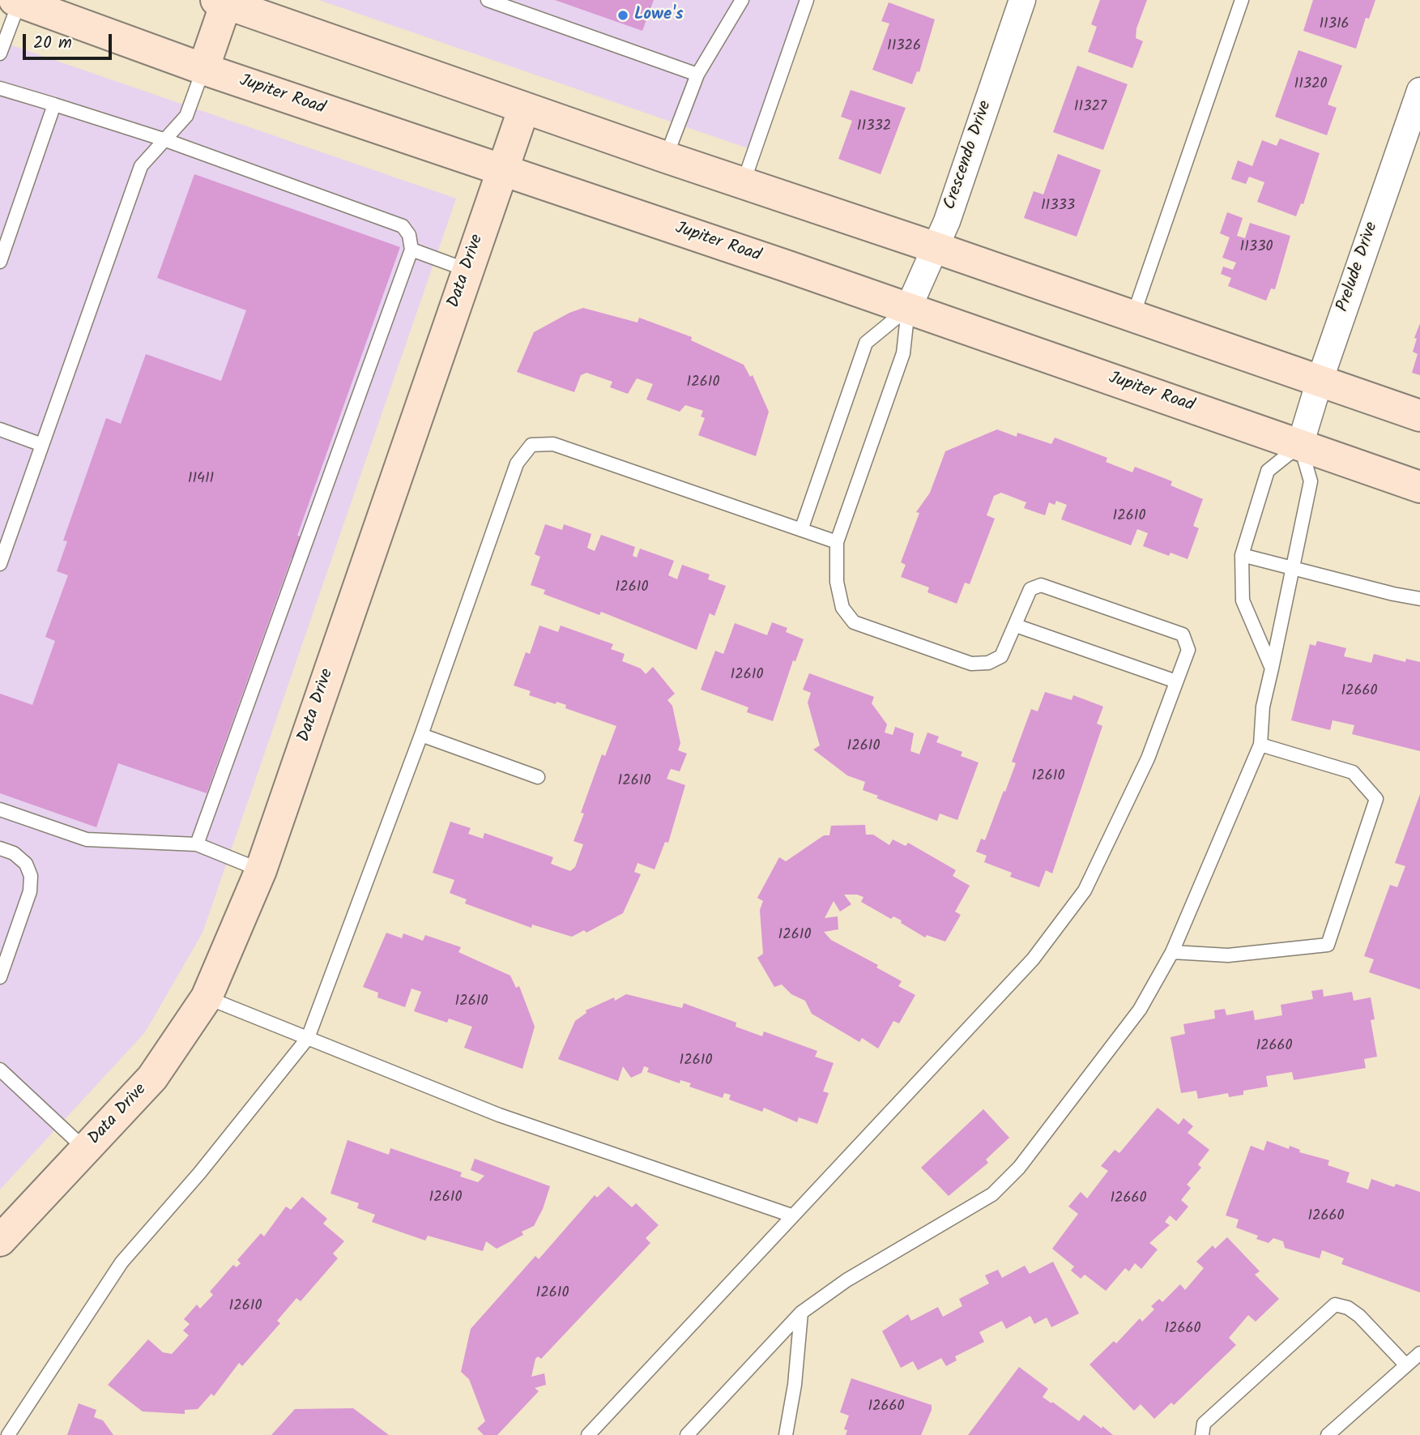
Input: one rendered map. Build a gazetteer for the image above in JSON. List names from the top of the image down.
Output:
{
  "streets": {
    "main road": ["Jupiter Road", "Data Drive"],
    "street": ["Crescendo Drive", "Prelude Drive"]
  },
  "crossings": [
    ["Jupiter Road", "Crescendo Drive"],
    ["Jupiter Road", "Prelude Drive"],
    ["Jupiter Road", "Data Drive"]
  ],
  "places": ["Lowe's"],
  "house_numbers": [
    "11316",
    "11326",
    "11320",
    "11327",
    "11332",
    "11333",
    "11330",
    "12610",
    "11411",
    "12610",
    "12610",
    "12610",
    "12660",
    "12610",
    "12610",
    "12610",
    "12610",
    "12610",
    "12660",
    "12610",
    "12610",
    "12660",
    "12660",
    "12610",
    "12610",
    "12660",
    "12660"
  ],
  "scale_bar": "20 m"
}
